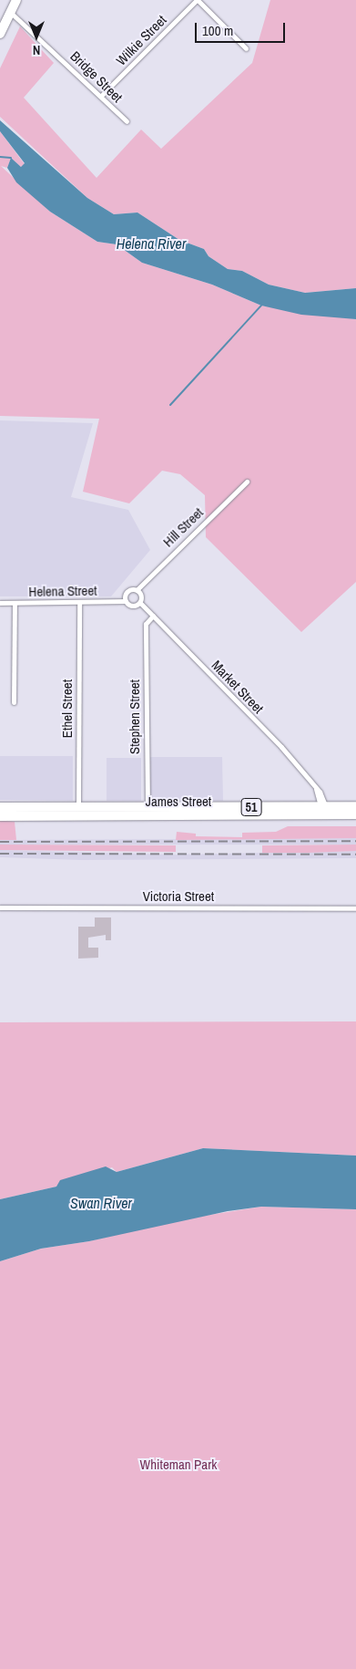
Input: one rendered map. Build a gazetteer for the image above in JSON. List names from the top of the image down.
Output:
{
  "streets": {
    "highway": ["James Street", "51"],
    "street": [
      "Wilkie Street",
      "Bridge Street",
      "Hill Street",
      "Helena Street",
      "Market Street",
      "Ethel Street",
      "Stephen Street",
      "Victoria Street"
    ]
  },
  "crossings": [
    ["Wilkie Street", "Bridge Street"],
    ["Hill Street", "Helena Street"],
    ["Hill Street", "Market Street"],
    ["Helena Street", "Market Street"],
    ["Helena Street", "Ethel Street"],
    ["Market Street", "Stephen Street"],
    ["Market Street", "James Street"],
    ["Ethel Street", "James Street"],
    ["Stephen Street", "James Street"]
  ],
  "water": ["Helena River", "Swan River"],
  "parks": ["Whiteman Park"],
  "scale_bar": "100 m",
  "north": "bottom"
}
